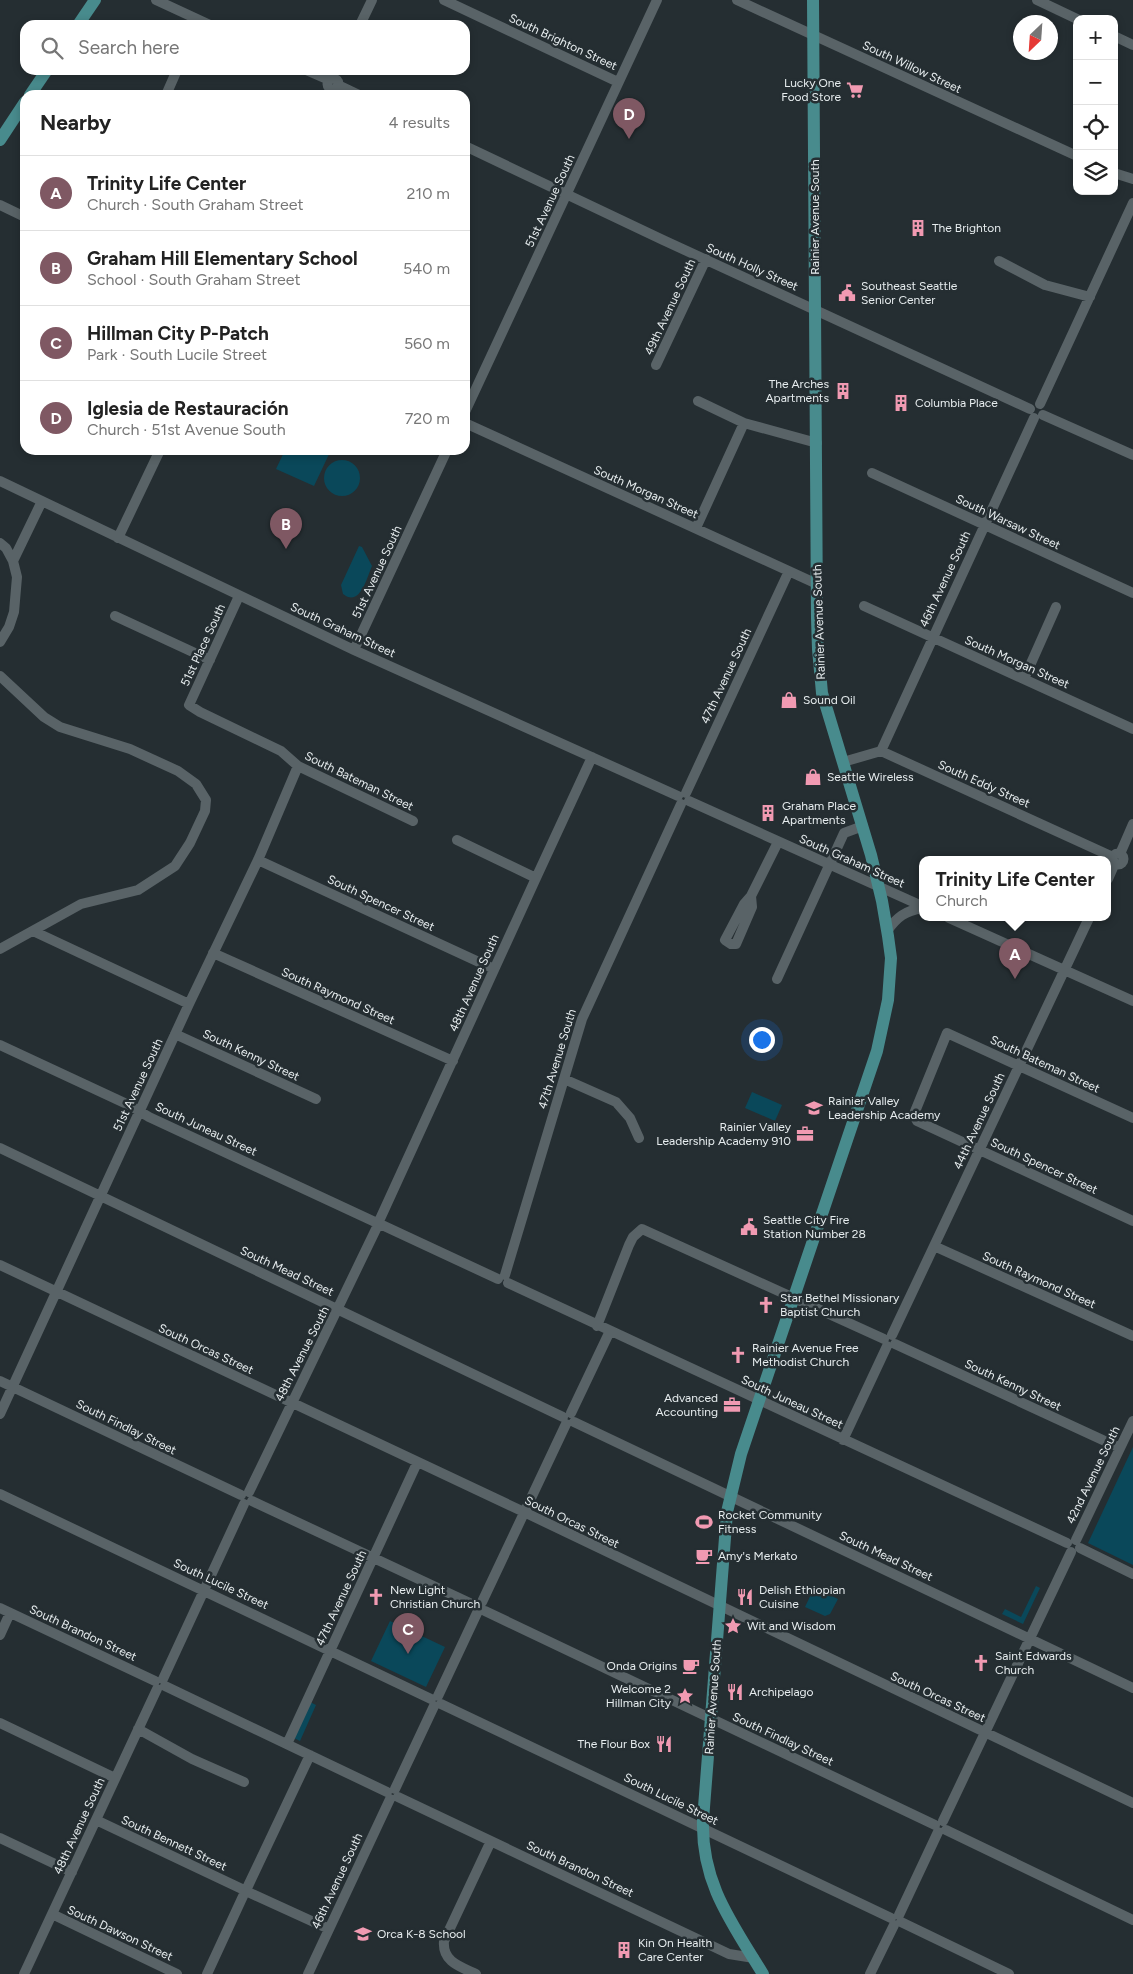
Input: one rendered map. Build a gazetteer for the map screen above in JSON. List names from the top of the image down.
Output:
{
  "streets": {
    "main road": ["Rainier Avenue South"],
    "street": [
      "South Brighton Street",
      "South Willow Street",
      "51st Avenue South",
      "South Holly Street",
      "49th Avenue South",
      "South Morgan Street",
      "South Warsaw Street",
      "46th Avenue South",
      "South Graham Street",
      "51st Place South",
      "47th Avenue South",
      "South Bateman Street",
      "South Eddy Street",
      "South Spencer Street",
      "48th Avenue South",
      "South Raymond Street",
      "South Kenny Street",
      "44th Avenue South",
      "South Juneau Street",
      "South Mead Street",
      "South Orcas Street",
      "South Findlay Street",
      "42nd Avenue South",
      "South Lucile Street",
      "South Brandon Street",
      "South Bennett Street",
      "South Dawson Street"
    ]
  },
  "crossings": [
    ["South Brighton Street", "51st Avenue South"],
    ["South Willow Street", "Rainier Avenue South"],
    ["51st Avenue South", "South Holly Street"],
    ["51st Avenue South", "South Graham Street"],
    ["51st Avenue South", "South Bateman Street"],
    ["51st Avenue South", "South Spencer Street"],
    ["51st Avenue South", "South Raymond Street"],
    ["51st Avenue South", "South Kenny Street"],
    ["51st Avenue South", "South Juneau Street"],
    ["51st Avenue South", "South Mead Street"],
    ["51st Avenue South", "South Orcas Street"],
    ["51st Avenue South", "South Findlay Street"],
    ["Rainier Avenue South", "South Holly Street"],
    ["Rainier Avenue South", "South Morgan Street"],
    ["Rainier Avenue South", "South Graham Street"],
    ["Rainier Avenue South", "South Kenny Street"],
    ["Rainier Avenue South", "South Juneau Street"],
    ["Rainier Avenue South", "South Mead Street"],
    ["Rainier Avenue South", "South Orcas Street"],
    ["Rainier Avenue South", "South Findlay Street"],
    ["Rainier Avenue South", "South Lucile Street"],
    ["Rainier Avenue South", "South Brandon Street"],
    ["South Holly Street", "49th Avenue South"],
    ["South Holly Street", "46th Avenue South"],
    ["South Morgan Street", "46th Avenue South"],
    ["South Morgan Street", "47th Avenue South"],
    ["South Warsaw Street", "46th Avenue South"],
    ["46th Avenue South", "South Eddy Street"],
    ["46th Avenue South", "South Juneau Street"],
    ["46th Avenue South", "South Mead Street"],
    ["46th Avenue South", "South Orcas Street"],
    ["46th Avenue South", "South Findlay Street"],
    ["46th Avenue South", "South Lucile Street"],
    ["46th Avenue South", "South Brandon Street"],
    ["46th Avenue South", "South Bennett Street"],
    ["South Graham Street", "51st Place South"],
    ["South Graham Street", "47th Avenue South"],
    ["South Graham Street", "48th Avenue South"],
    ["51st Place South", "South Bateman Street"],
    ["47th Avenue South", "South Juneau Street"],
    ["47th Avenue South", "South Orcas Street"],
    ["47th Avenue South", "South Findlay Street"],
    ["47th Avenue South", "South Lucile Street"],
    ["47th Avenue South", "South Brandon Street"],
    ["South Bateman Street", "South Spencer Street"],
    ["South Bateman Street", "44th Avenue South"],
    ["South Spencer Street", "48th Avenue South"],
    ["South Spencer Street", "44th Avenue South"],
    ["48th Avenue South", "South Raymond Street"],
    ["48th Avenue South", "South Juneau Street"],
    ["48th Avenue South", "South Mead Street"],
    ["48th Avenue South", "South Orcas Street"],
    ["48th Avenue South", "South Findlay Street"],
    ["48th Avenue South", "South Lucile Street"],
    ["48th Avenue South", "South Brandon Street"],
    ["48th Avenue South", "South Bennett Street"],
    ["48th Avenue South", "South Dawson Street"],
    ["South Raymond Street", "44th Avenue South"],
    ["South Kenny Street", "44th Avenue South"],
    ["South Kenny Street", "South Juneau Street"],
    ["South Kenny Street", "42nd Avenue South"],
    ["44th Avenue South", "South Juneau Street"],
    ["South Juneau Street", "42nd Avenue South"],
    ["South Mead Street", "42nd Avenue South"],
    ["South Orcas Street", "42nd Avenue South"],
    ["South Findlay Street", "42nd Avenue South"],
    ["42nd Avenue South", "South Lucile Street"]
  ],
  "places": {
    "supermarket": ["Lucky One Food Store"],
    "building": [
      "The Brighton",
      "The Arches Apartments",
      "Columbia Place",
      "Graham Place Apartments",
      "Kin On Health Care Center"
    ],
    "public building": ["Southeast Seattle Senior Center", "Seattle City Fire Station Number 28"],
    "shop": ["Sound Oil", "Seattle Wireless"],
    "school or university": ["Rainier Valley Leadership Academy", "Orca K-8 School"],
    "office": ["Rainier Valley Leadership Academy 910", "Advanced Accounting"],
    "church": [
      "Star Bethel Missionary Baptist Church",
      "Rainier Avenue Free Methodist Church",
      "New Light Christian Church",
      "Saint Edwards Church"
    ],
    "sports": ["Rocket Community Fitness"],
    "cafe": ["Amy's Merkato", "Onda Origins"],
    "restaurant": ["Delish Ethiopian Cuisine", "Archipelago", "The Flour Box"],
    "place": ["Wit and Wisdom", "Welcome 2 Hillman City"]
  },
  "north": "bottom left",
  "page": {
    "map_buttons": ["+", "−"],
    "search": "Search here",
    "heading": ["Nearby", "4 results"],
    "pins": [
      "D",
      "B",
      "A",
      "C"
    ],
    "list": [
      {
        "mark": "A",
        "name": "Trinity Life Center",
        "note": "Church · South Graham Street",
        "value": "210 m"
      },
      {
        "mark": "B",
        "name": "Graham Hill Elementary School",
        "note": "School · South Graham Street",
        "value": "540 m"
      },
      {
        "mark": "C",
        "name": "Hillman City P-Patch",
        "note": "Park · South Lucile Street",
        "value": "560 m"
      },
      {
        "mark": "D",
        "name": "Iglesia de Restauración",
        "note": "Church · 51st Avenue South",
        "value": "720 m"
      }
    ],
    "popup": ["Trinity Life Center", "Church"]
  }
}
